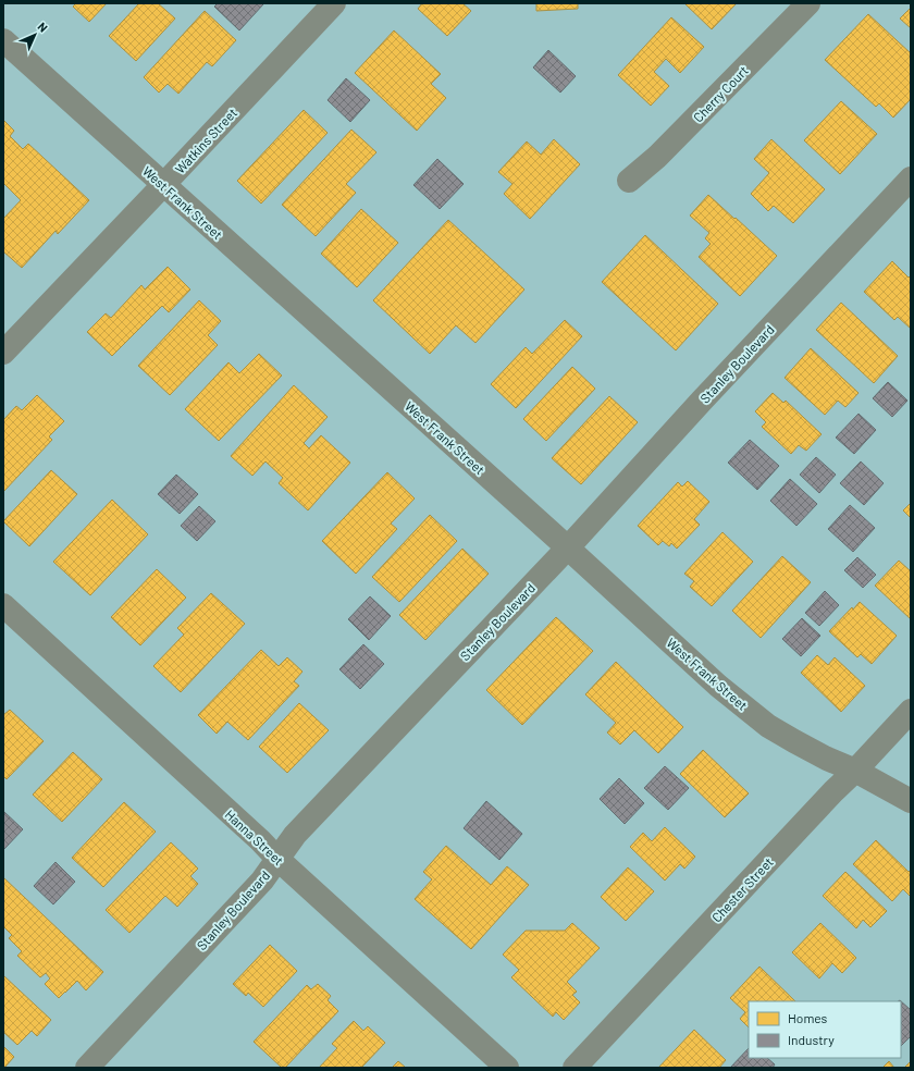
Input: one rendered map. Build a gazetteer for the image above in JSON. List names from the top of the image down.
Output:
{
  "streets": {
    "street": [
      "Cherry Court",
      "Watkins Street",
      "West Frank Street",
      "Stanley Boulevard",
      "Hanna Street",
      "Chester Street"
    ]
  },
  "crossings": [
    ["Watkins Street", "West Frank Street"],
    ["West Frank Street", "Stanley Boulevard"],
    ["West Frank Street", "Chester Street"],
    ["Stanley Boulevard", "Hanna Street"]
  ],
  "legend": ["Homes", "Industry"],
  "north": "top right"
}
